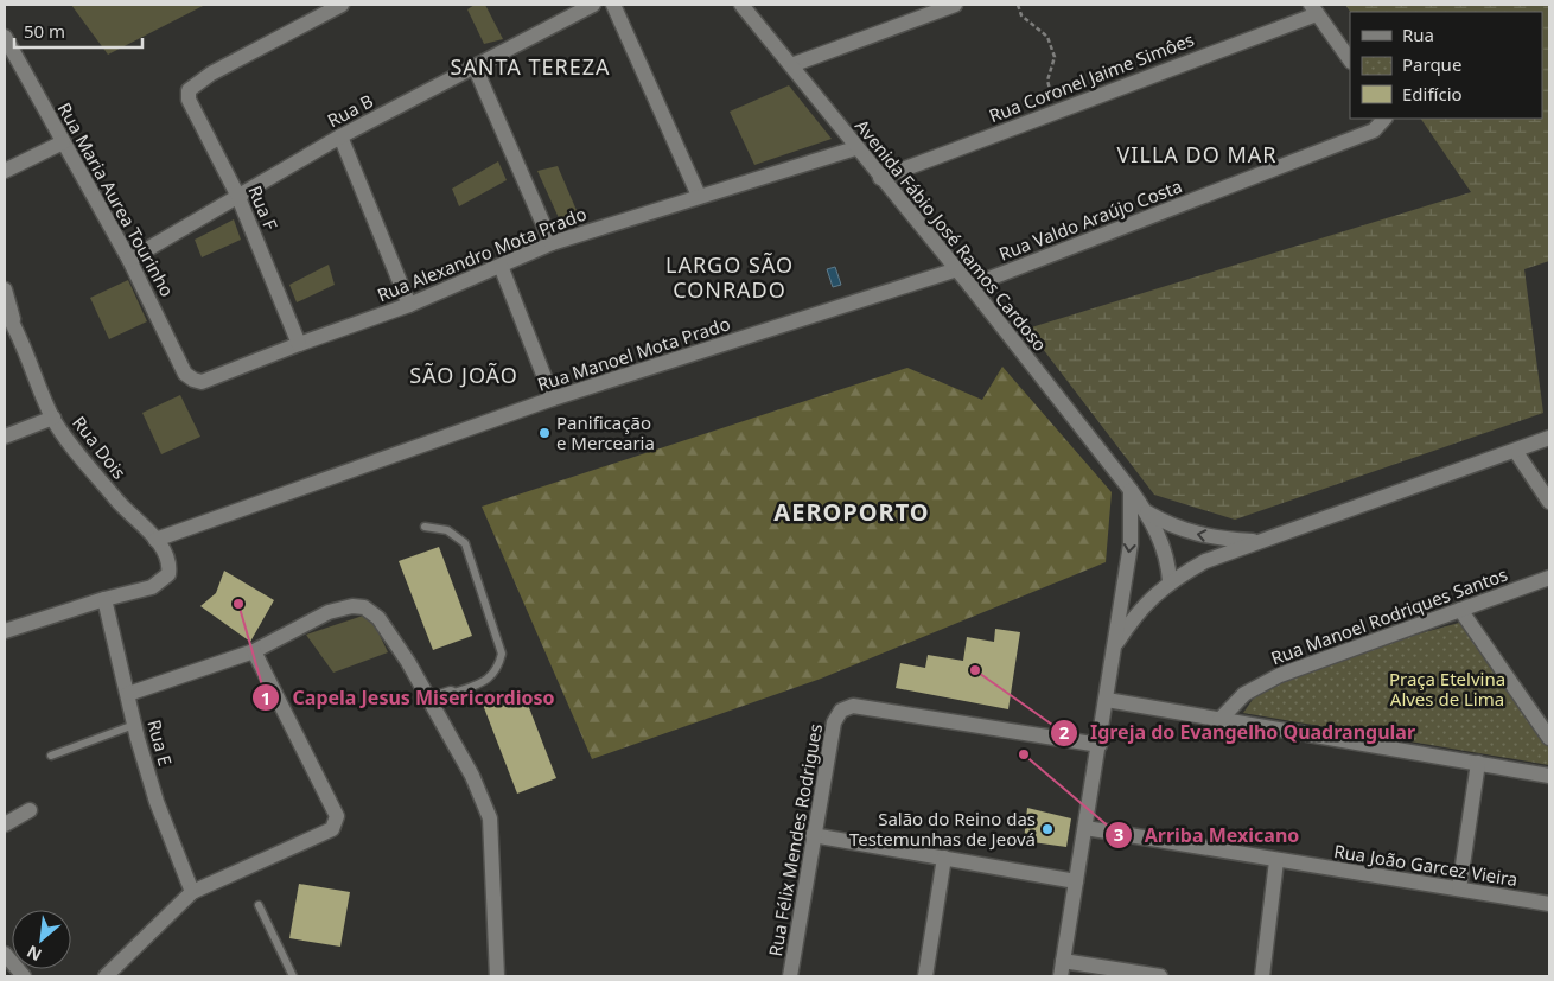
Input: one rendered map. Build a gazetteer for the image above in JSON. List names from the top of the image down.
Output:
{
  "streets": {
    "street": [
      "Rua Coronel Jaime Simôes",
      "Rua B",
      "Rua Maria Aurea Tourinho",
      "Rua F",
      "Rua Valdo Araújo Costa",
      "Avenida Fábio José Ramos Cardoso",
      "Rua Alexandro Mota Prado",
      "Rua Manoel Mota Prado",
      "Rua Dois",
      "Rua Manoel Rodriques Santos",
      "Rua E",
      "Rua Félix Mendes Rodrigues",
      "Rua João Garcez Vieira"
    ]
  },
  "crossings": [
    ["Rua Coronel Jaime Simôes", "Avenida Fábio José Ramos Cardoso"],
    ["Rua B", "Rua Maria Aurea Tourinho"],
    ["Rua B", "Rua F"],
    ["Rua Maria Aurea Tourinho", "Rua Alexandro Mota Prado"],
    ["Rua F", "Rua Alexandro Mota Prado"],
    ["Rua Valdo Araújo Costa", "Avenida Fábio José Ramos Cardoso"],
    ["Avenida Fábio José Ramos Cardoso", "Rua Alexandro Mota Prado"],
    ["Avenida Fábio José Ramos Cardoso", "Rua Manoel Mota Prado"],
    ["Rua Manoel Mota Prado", "Rua Dois"],
    ["Rua Dois", "Rua E"]
  ],
  "districts": [
    "SANTA TEREZA",
    "VILLA DO MAR",
    "LARGO SÃO CONRADO",
    "SÃO JOÃO",
    "AEROPORTO"
  ],
  "parks": ["Praça Etelvina Alves de Lima"],
  "places": [
    "Panificação e Mercearia",
    "Capela Jesus Misericordioso",
    "Igreja do Evangelho Quadrangular",
    "Arriba Mexicano",
    "Salão do Reino das Testemunhas de Jeová"
  ],
  "legend": ["Rua", "Parque", "Edifício"],
  "scale_bar": "50 m",
  "north": "bottom left"
}
